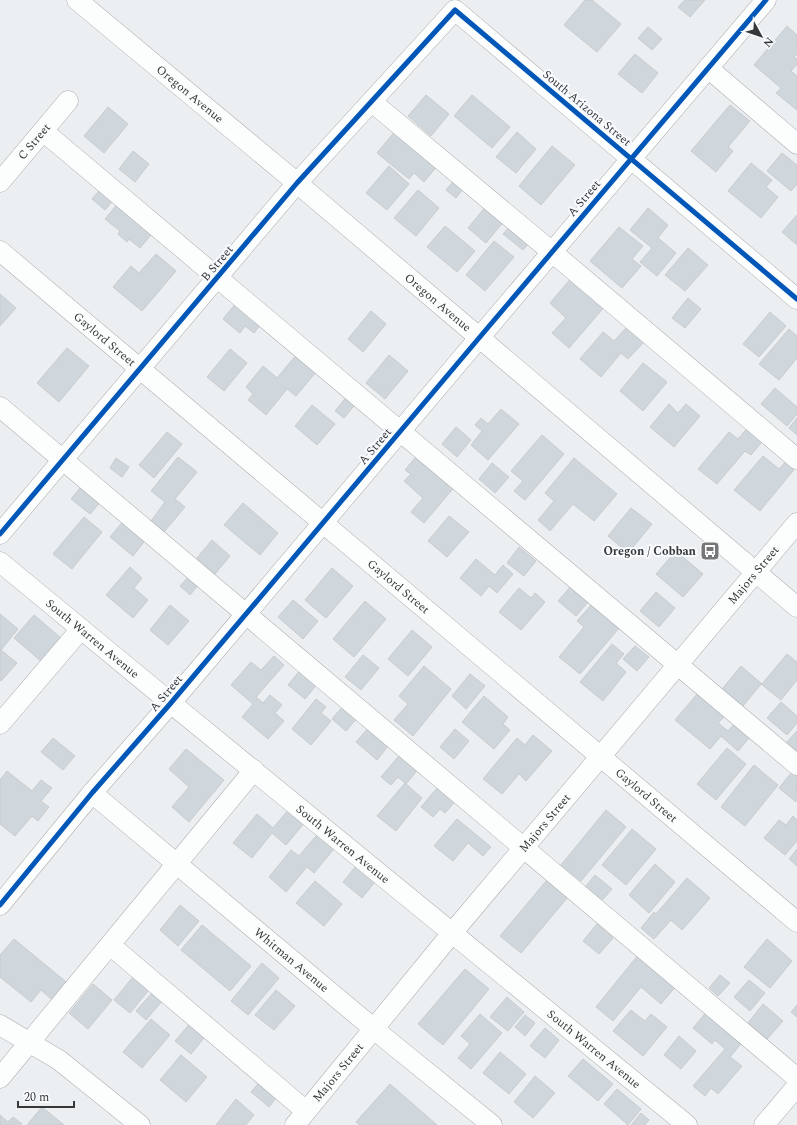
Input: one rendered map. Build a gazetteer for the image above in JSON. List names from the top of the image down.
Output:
{
  "streets": {
    "street": [
      "Oregon Avenue",
      "South Arizona Street",
      "C Street",
      "A Street",
      "B Street",
      "Gaylord Street",
      "Majors Street",
      "South Warren Avenue",
      "Whitman Avenue"
    ]
  },
  "crossings": [
    ["Oregon Avenue", "A Street"],
    ["Oregon Avenue", "B Street"],
    ["Oregon Avenue", "Majors Street"],
    ["South Arizona Street", "A Street"],
    ["South Arizona Street", "B Street"],
    ["A Street", "Gaylord Street"],
    ["A Street", "South Warren Avenue"],
    ["A Street", "Whitman Avenue"],
    ["B Street", "Gaylord Street"],
    ["Gaylord Street", "Majors Street"],
    ["Majors Street", "South Warren Avenue"],
    ["Majors Street", "Whitman Avenue"]
  ],
  "places": {
    "bus stop": ["Oregon / Cobban"]
  },
  "scale_bar": "20 m",
  "north": "bottom right"
}
